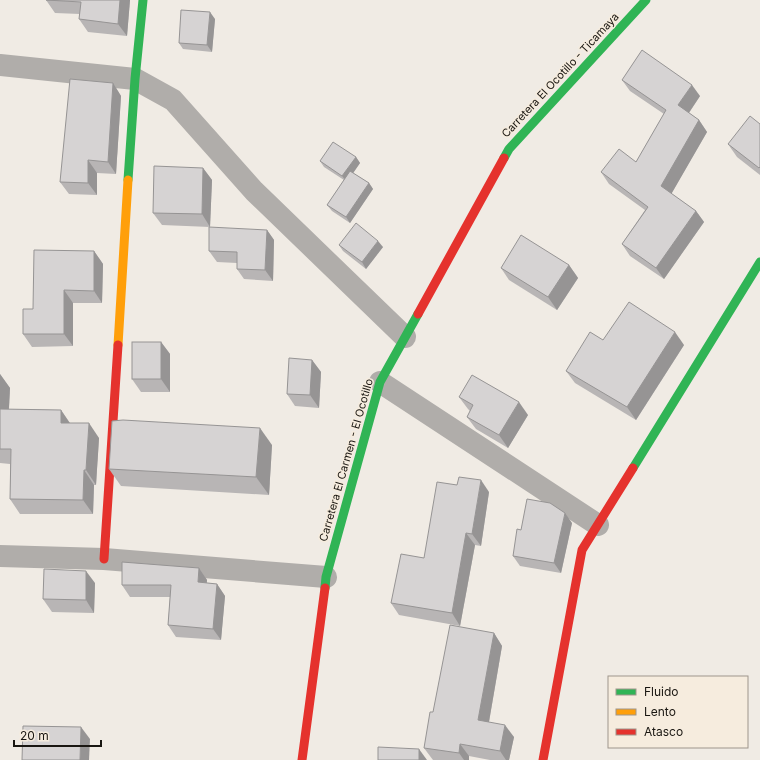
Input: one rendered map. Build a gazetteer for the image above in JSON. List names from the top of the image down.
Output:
{
  "streets": {
    "street": ["Carretera El Ocotillo - Ticamaya", "Carretera El Carmen - El Ocotillo"]
  },
  "crossings": [
    ["Carretera El Ocotillo - Ticamaya", "Carretera El Carmen - El Ocotillo"]
  ],
  "legend": ["Fluido", "Lento", "Atasco"],
  "scale_bar": "20 m"
}
